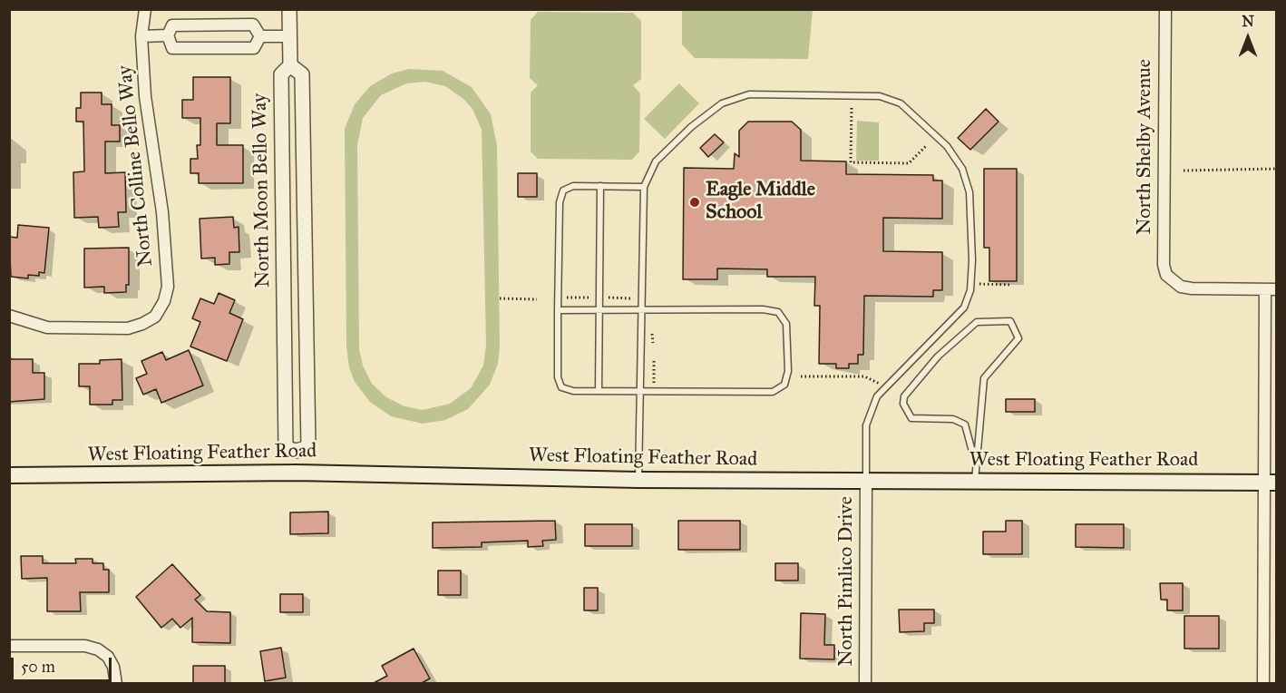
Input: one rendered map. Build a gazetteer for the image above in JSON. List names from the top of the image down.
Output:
{
  "streets": {
    "main road": ["West Floating Feather Road"],
    "street": [
      "North Shelby Avenue",
      "North Colline Bello Way",
      "North Moon Bello Way",
      "North Pimlico Drive"
    ]
  },
  "crossings": [
    ["West Floating Feather Road", "North Pimlico Drive"]
  ],
  "places": ["Eagle Middle School"],
  "scale_bar": "50 m",
  "north": "top"
}
